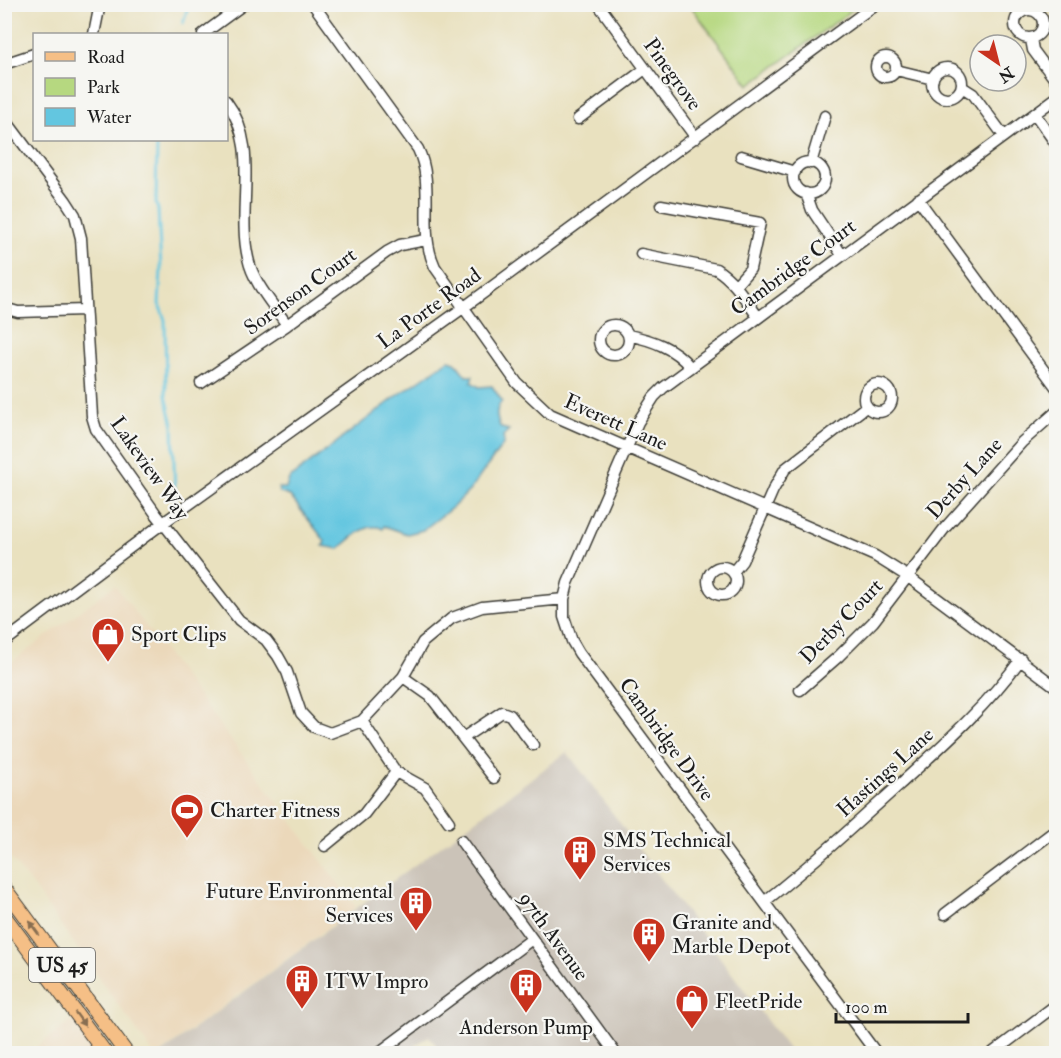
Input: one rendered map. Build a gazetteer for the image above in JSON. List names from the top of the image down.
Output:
{
  "streets": {
    "main road": ["US 45"],
    "street": [
      "Pinegrove",
      "Cambridge Court",
      "Sorenson Court",
      "La Porte Road",
      "Everett Lane",
      "Lakeview Way",
      "Derby Lane",
      "Derby Court",
      "Cambridge Drive",
      "Hastings Lane",
      "97th Avenue"
    ]
  },
  "crossings": [
    ["Pinegrove", "La Porte Road"],
    ["Cambridge Court", "Everett Lane"],
    ["Cambridge Court", "Cambridge Drive"],
    ["Sorenson Court", "Everett Lane"],
    ["La Porte Road", "Everett Lane"],
    ["La Porte Road", "Lakeview Way"],
    ["Everett Lane", "Derby Lane"],
    ["Everett Lane", "Derby Court"],
    ["Everett Lane", "Cambridge Drive"],
    ["Everett Lane", "Hastings Lane"],
    ["Derby Lane", "Derby Court"],
    ["Cambridge Drive", "Hastings Lane"]
  ],
  "places": {
    "shop": ["Sport Clips", "FleetPride"],
    "sports": ["Charter Fitness"],
    "building": [
      "SMS Technical Services",
      "Future Environmental Services",
      "Granite and Marble Depot",
      "ITW Impro",
      "Anderson Pump"
    ]
  },
  "legend": ["Road", "Park", "Water"],
  "scale_bar": "100 m",
  "north": "bottom right"
}
